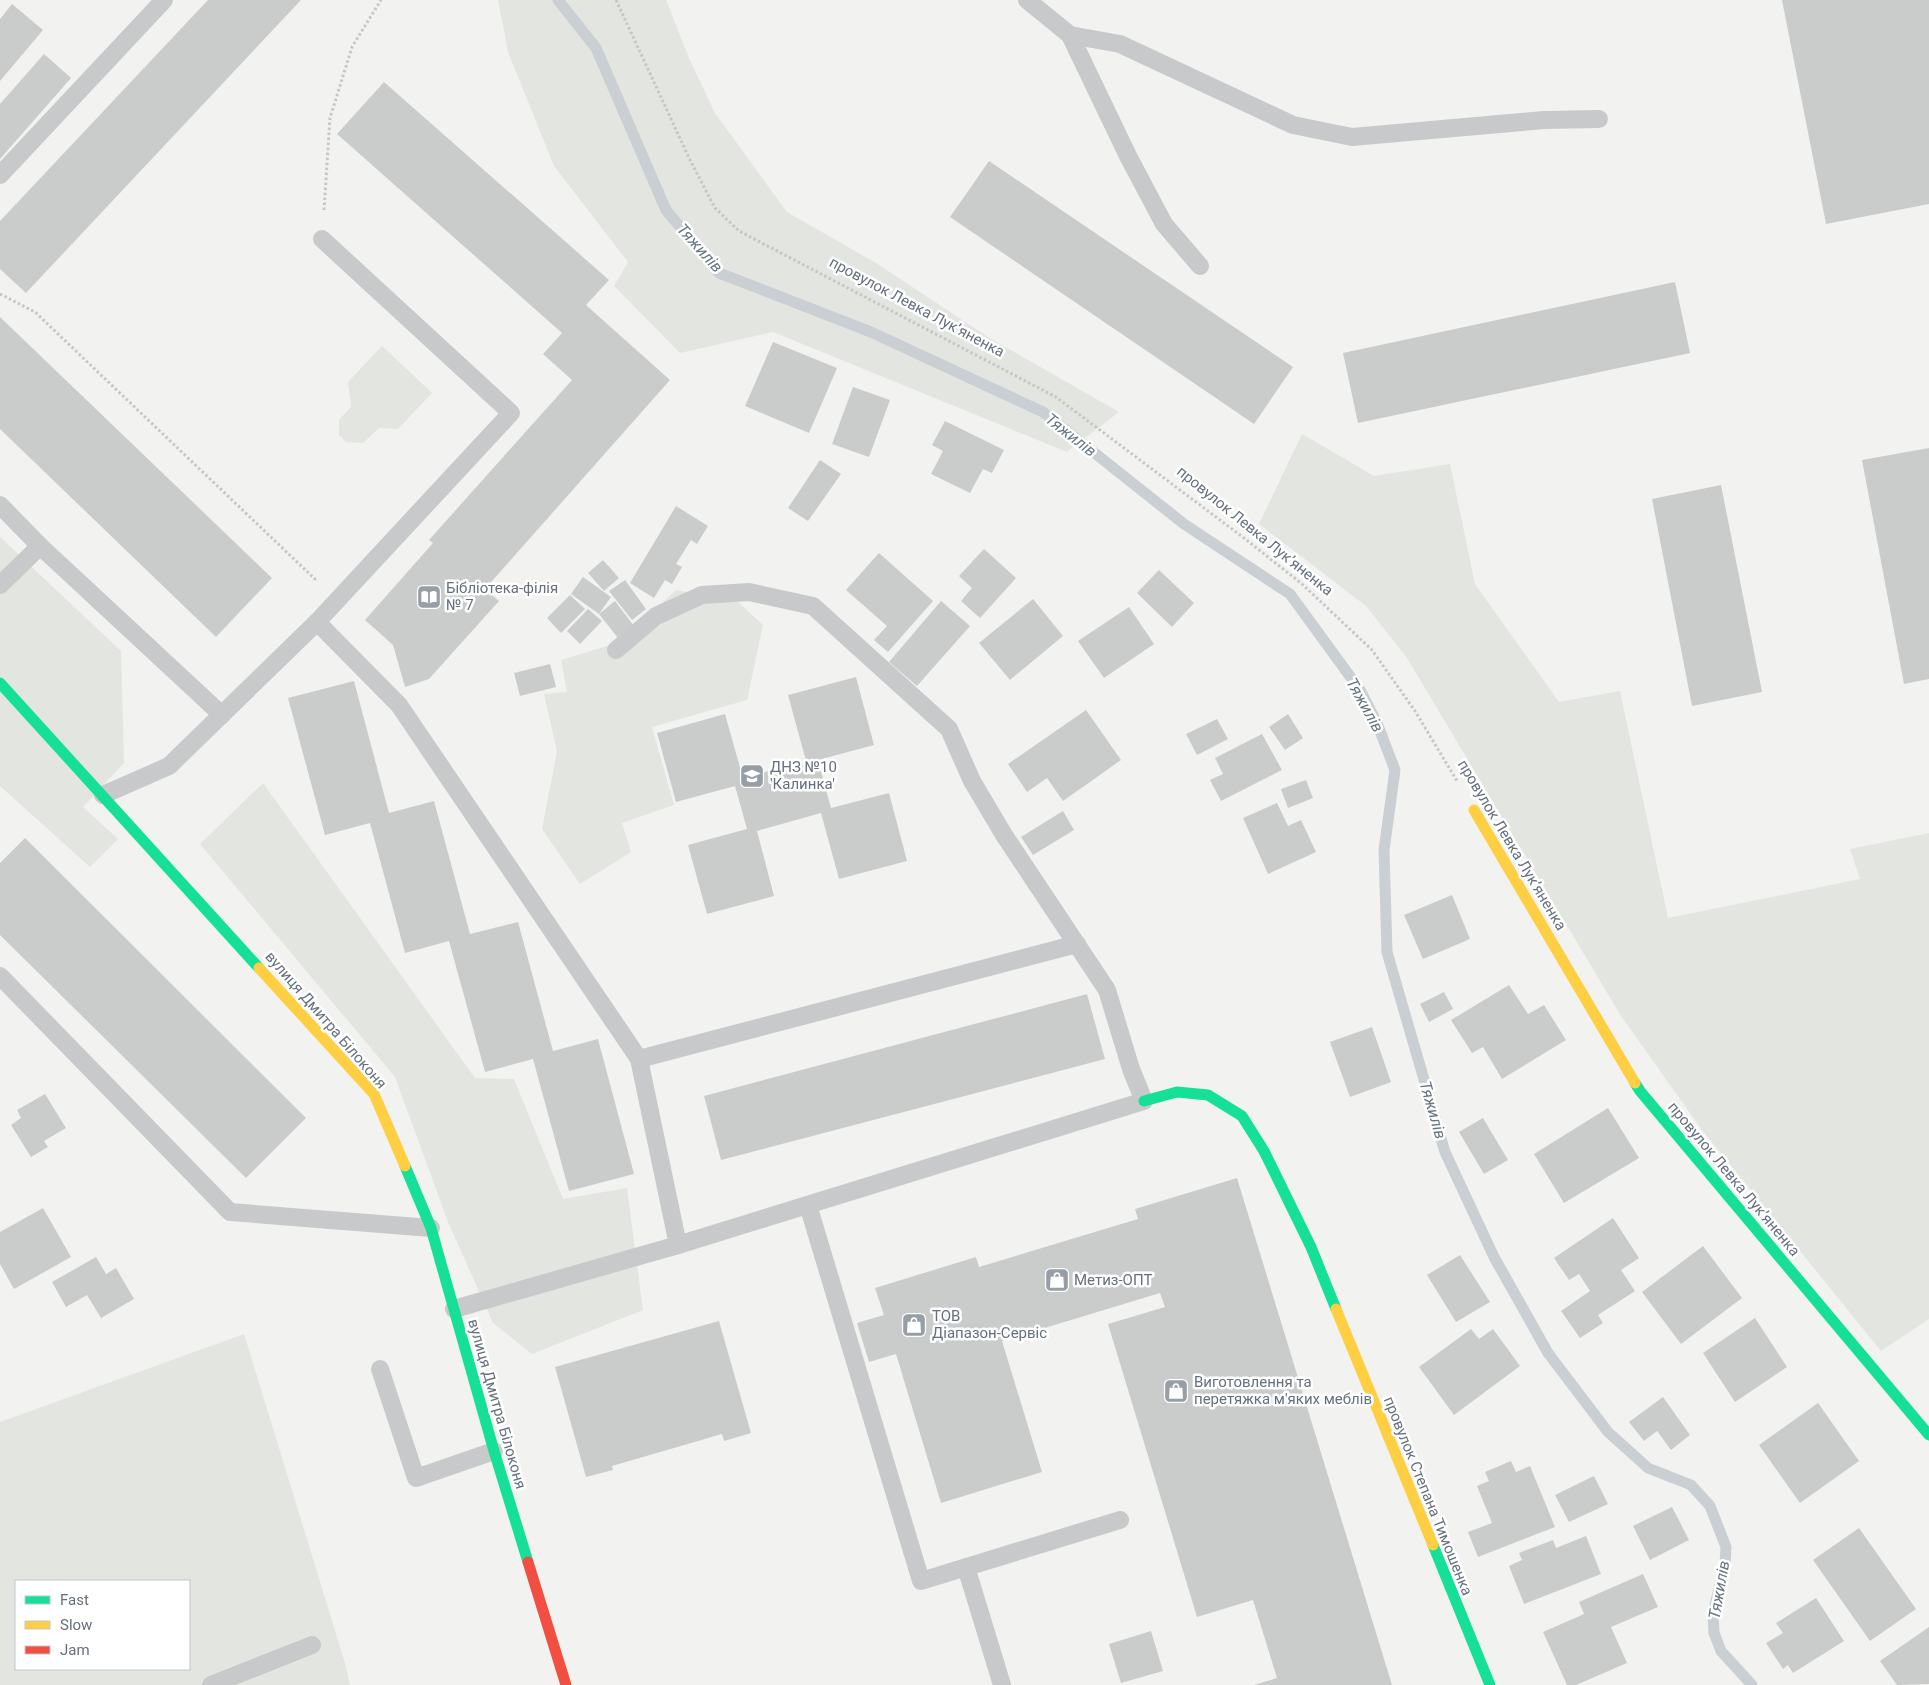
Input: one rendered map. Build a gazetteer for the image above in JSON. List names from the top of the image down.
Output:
{
  "streets": {
    "street": ["провулок Левка Лукʼяненка", "вулиця Дмитра Білоконя", "провулок Степана Тимошенка"]
  },
  "water": ["Тяжилів"],
  "places": {
    "library": ["Бібліотека-філія № 7"],
    "school or university": ["ДНЗ №10 'Калинка'"],
    "shop": ["Метиз-ОПТ", "ТОВ Діапазон-Сервіс", "Виготовлення та перетяжка м'яких меблів"]
  },
  "legend": ["Fast", "Slow", "Jam"]
}
